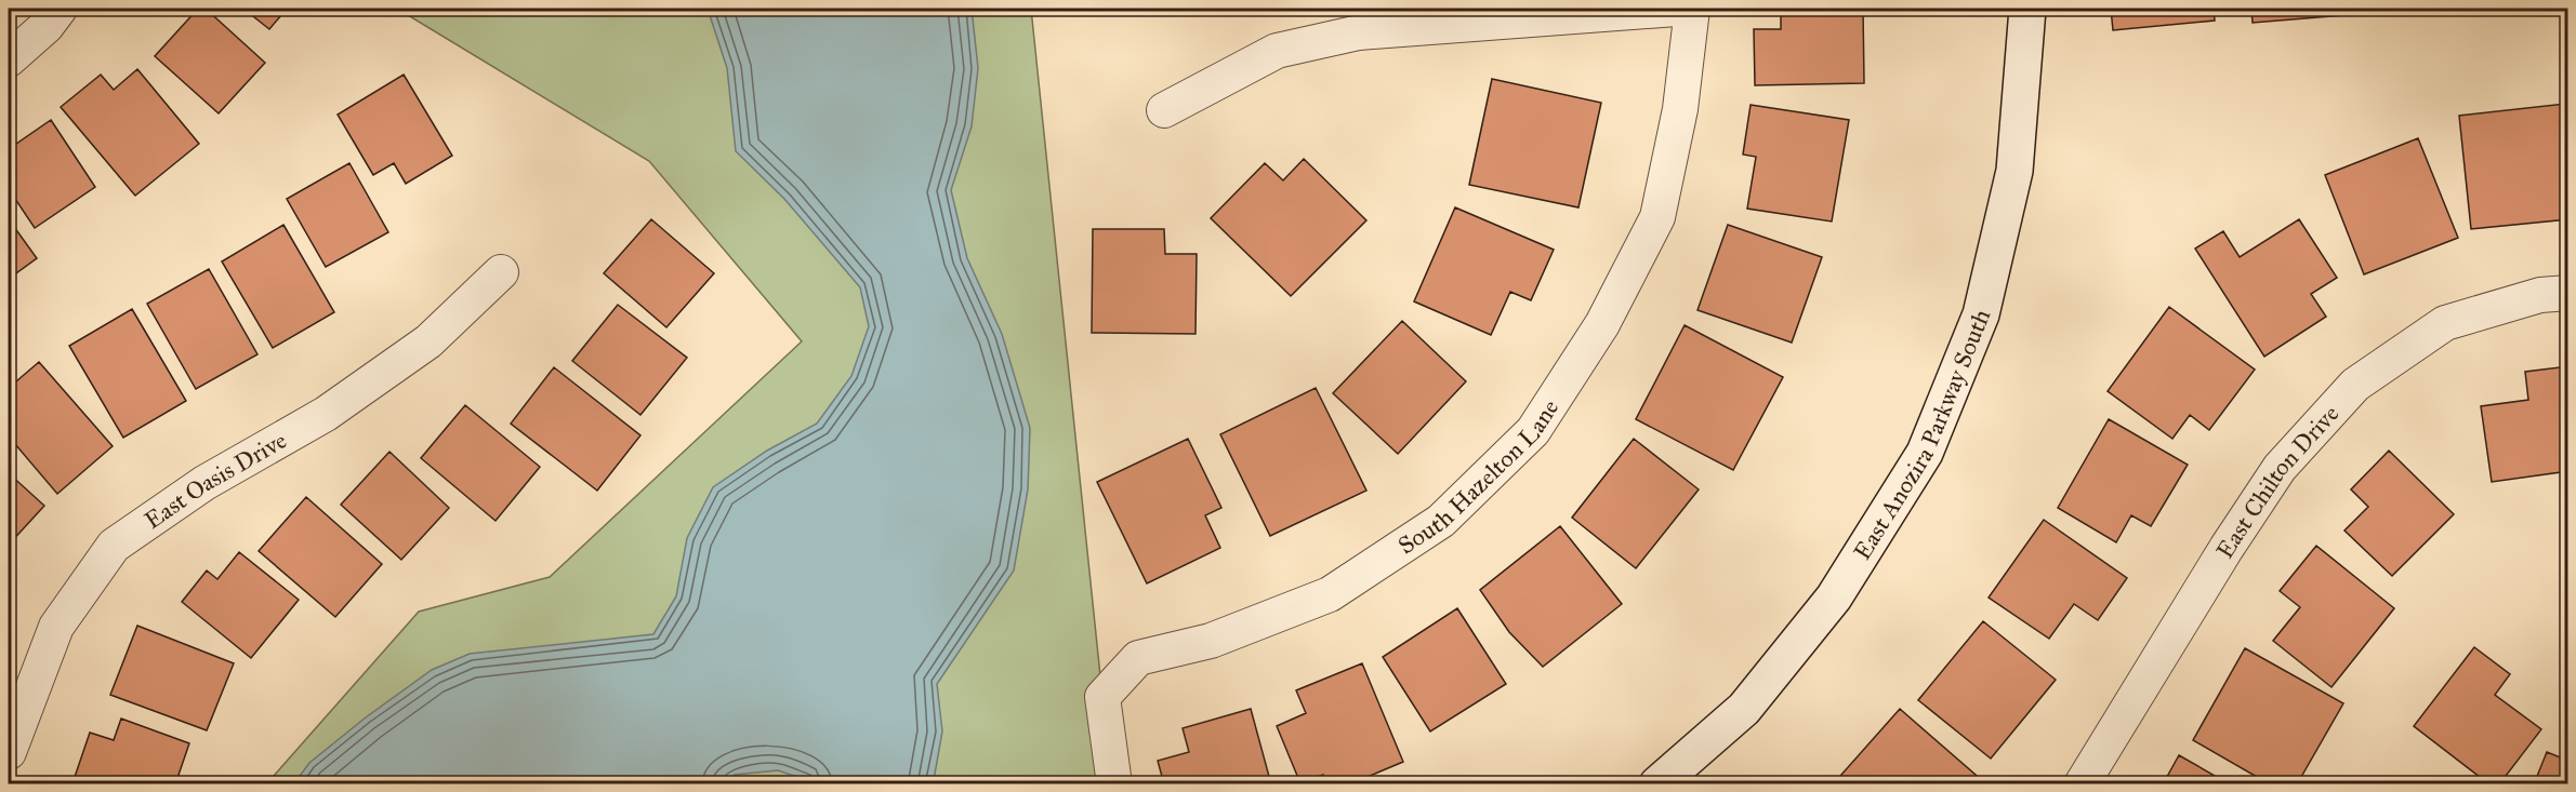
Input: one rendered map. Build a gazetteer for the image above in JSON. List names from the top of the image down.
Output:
{
  "streets": {
    "street": [
      "East Anozira Parkway South",
      "South Hazelton Lane",
      "East Oasis Drive",
      "East Chilton Drive"
    ]
  }
}
